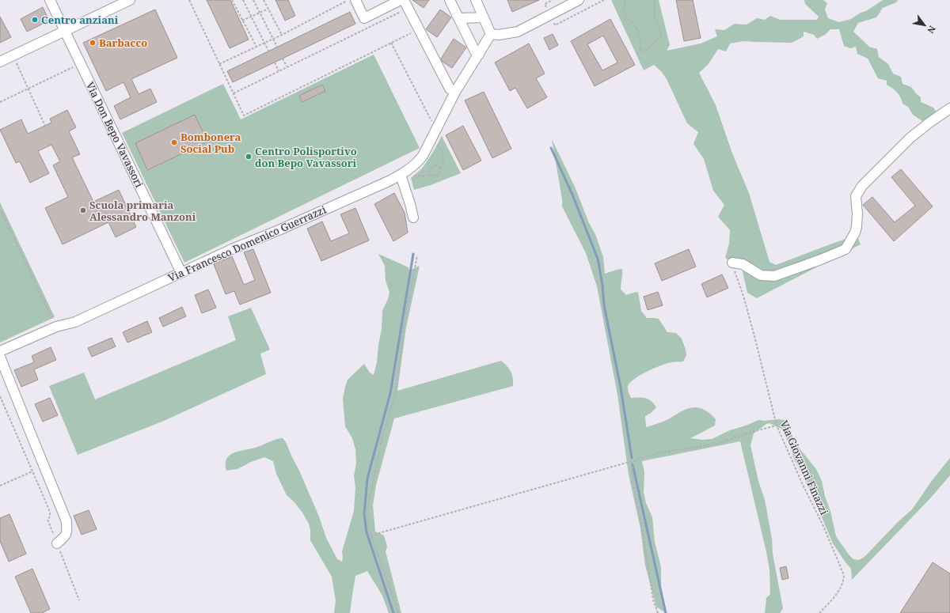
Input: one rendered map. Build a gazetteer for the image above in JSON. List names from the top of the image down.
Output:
{
  "streets": {
    "street": ["Via Don Bepo Vavassori", "Via Francesco Domenico Guerrazzi"],
    "path": ["Via Giovanni Finazzi"]
  },
  "crossings": [
    ["Via Don Bepo Vavassori", "Via Francesco Domenico Guerrazzi"]
  ],
  "places": [
    "Centro anziani",
    "Barbacco",
    "Bombonera Social Pub",
    "Centro Polisportivo don Bepo Vavassori",
    "Scuola primaria Alessandro Manzoni"
  ],
  "north": "bottom right"
}
